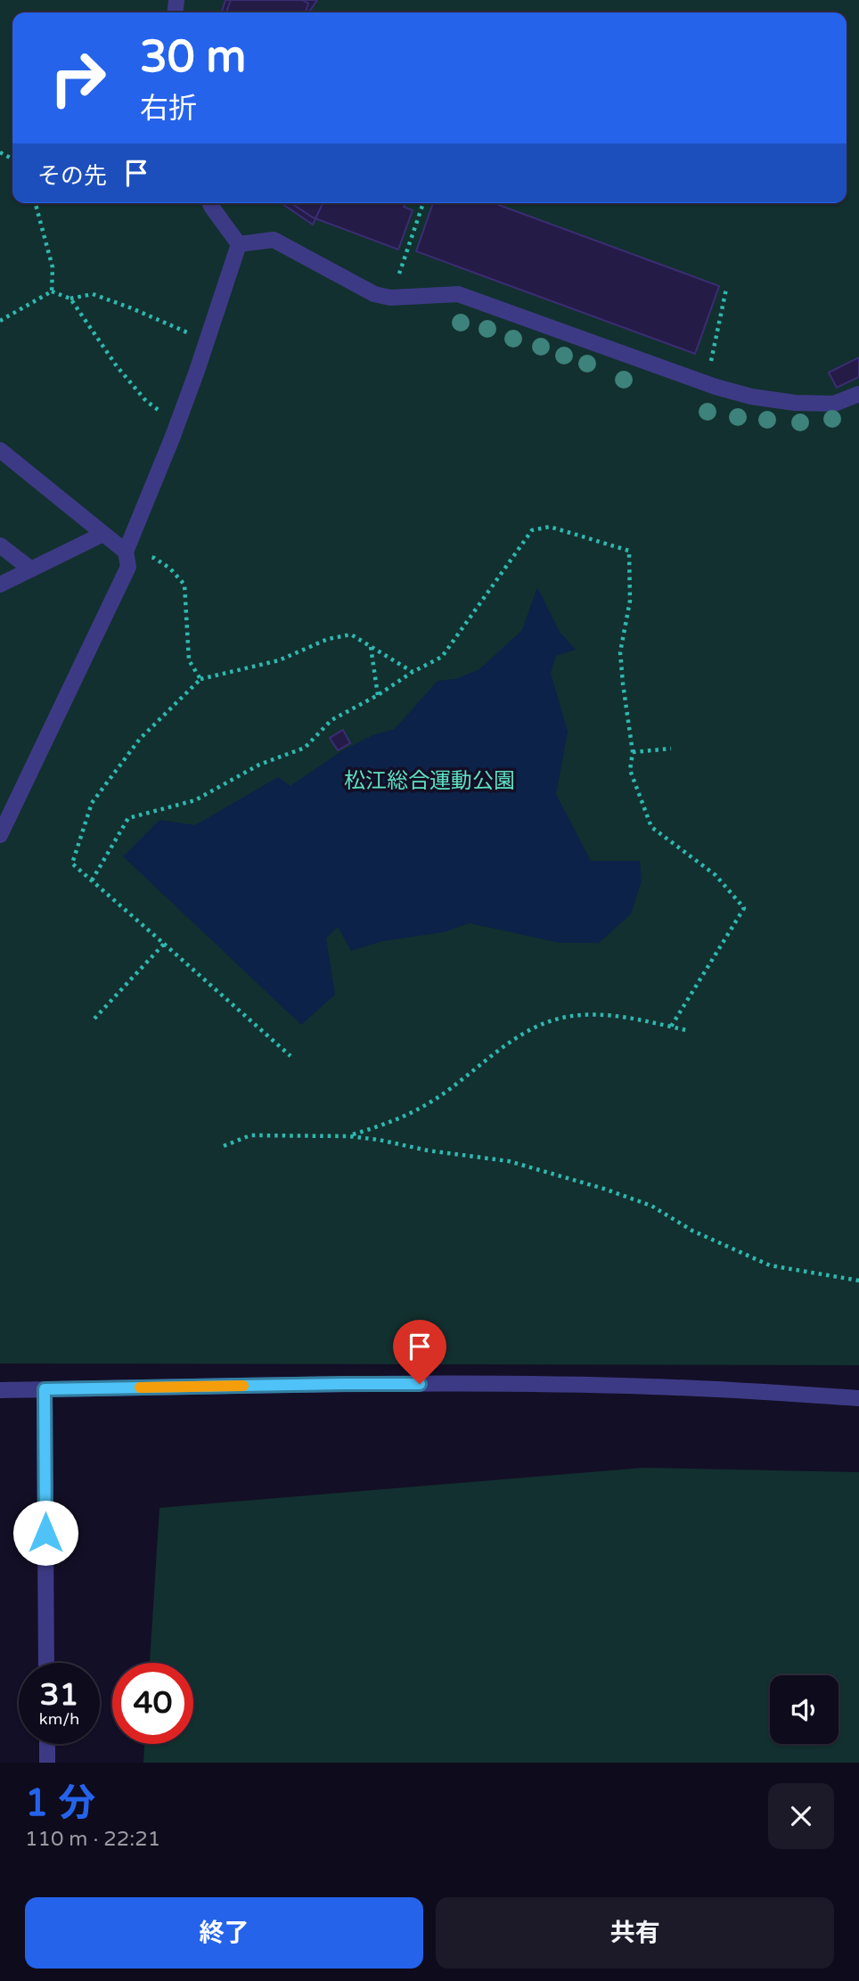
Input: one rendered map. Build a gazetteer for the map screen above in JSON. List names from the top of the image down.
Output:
{
  "parks": ["松江総合運動公園"],
  "page": {
    "turn": ["30 m", "右折"],
    "then": "その先",
    "speed": "31 km/h",
    "limit": "40",
    "heading": ["1 分", "110 m · 22:21"],
    "buttons": ["終了", "共有"]
  }
}
